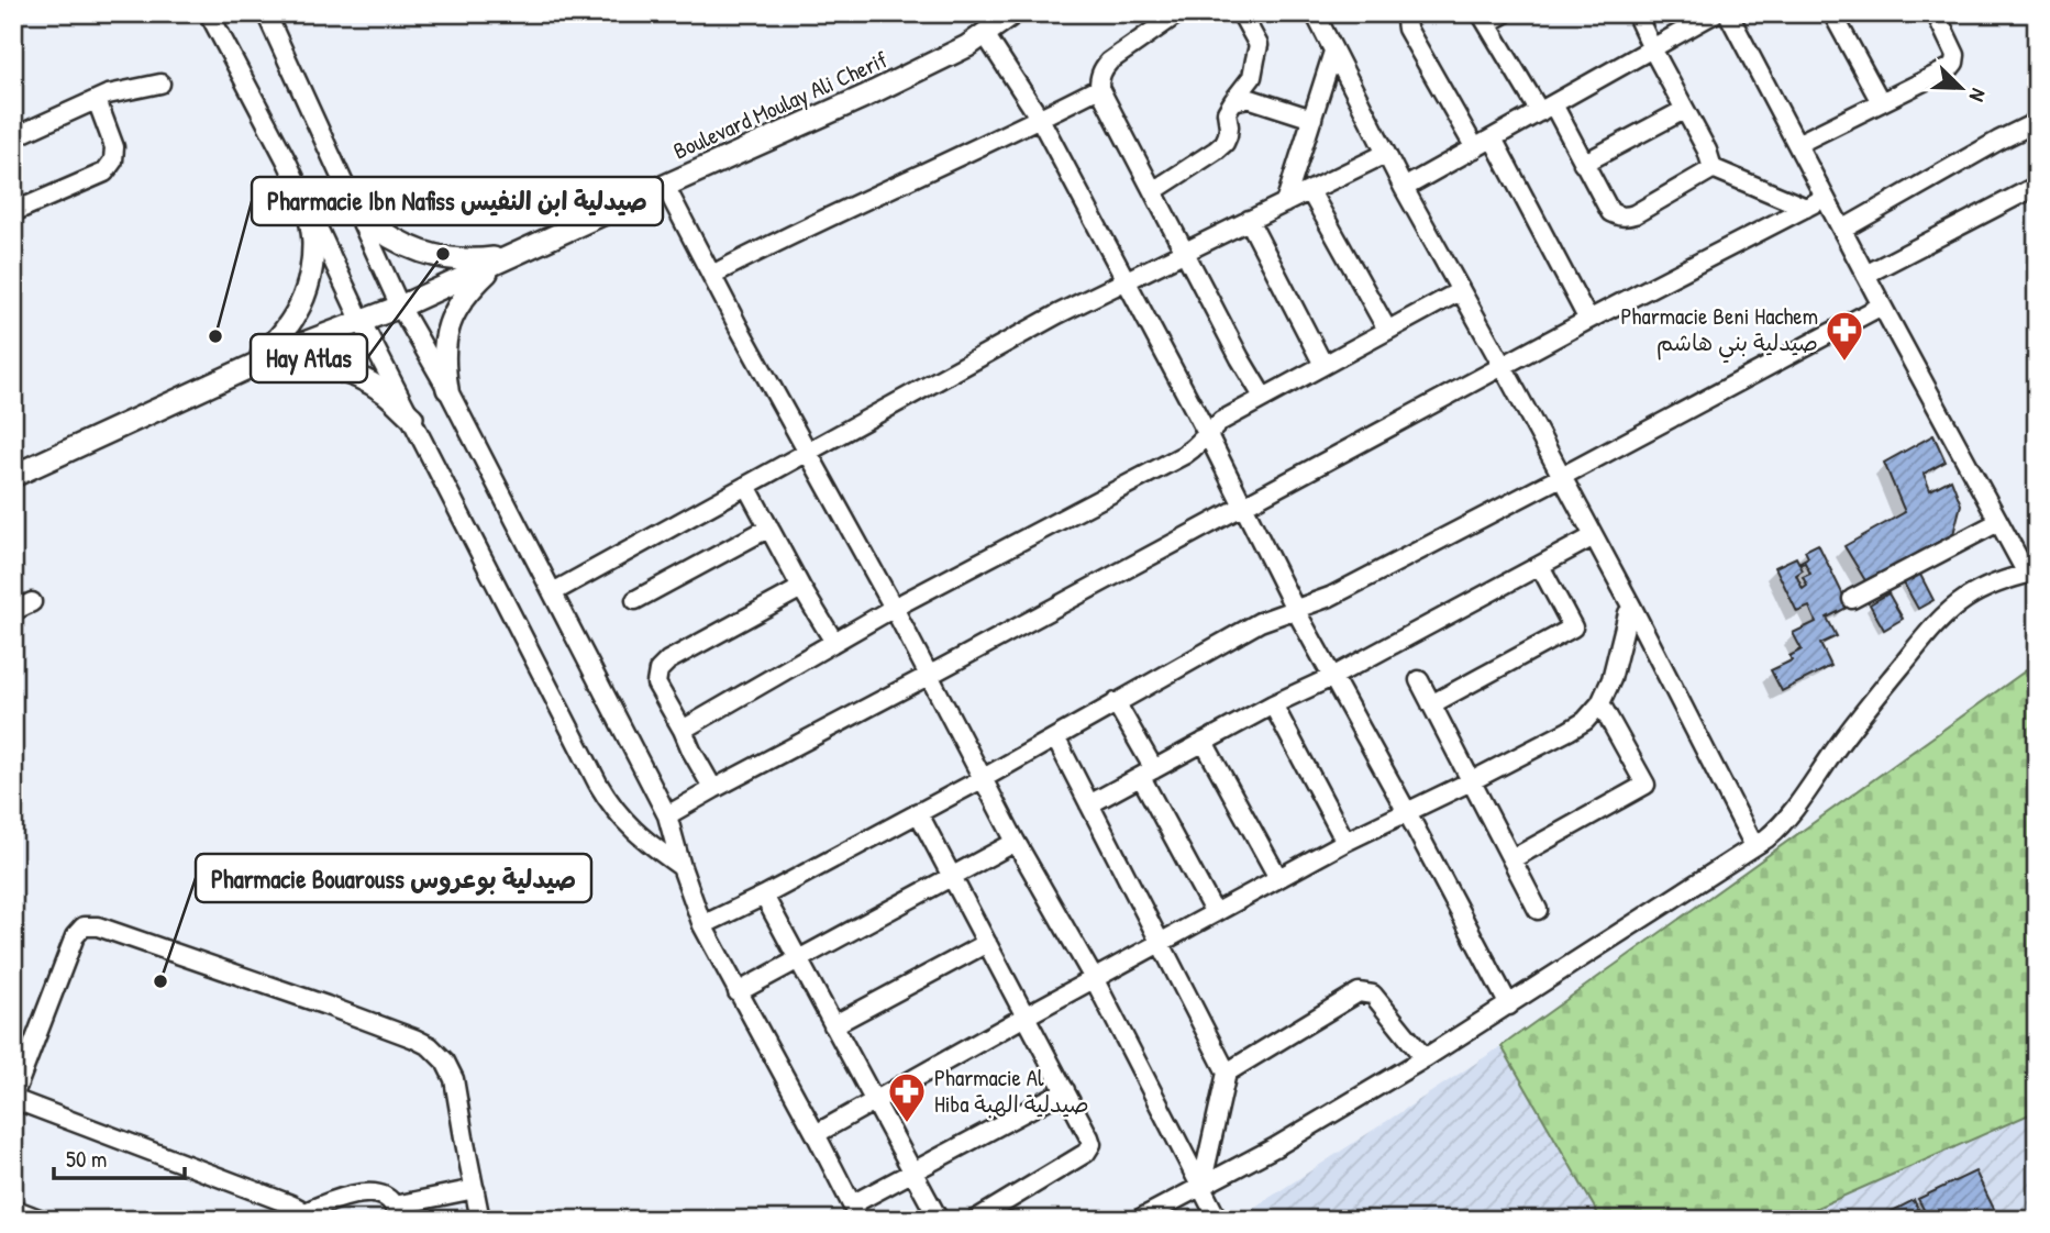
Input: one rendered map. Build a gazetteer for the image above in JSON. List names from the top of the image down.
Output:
{
  "streets": {
    "main road": ["Boulevard Moulay Ali Cherif"]
  },
  "places": {
    "other": ["Hay Atlas", "Pharmacie Ibn Nafiss صيدلية ابن النفيس", "Pharmacie Bouarouss صيدلية بوعروس"],
    "pharmacy": ["Pharmacie Beni Hachem صيدلية بني هاشم", "Pharmacie Al Hiba صيدلية الهبة"]
  },
  "scale_bar": "50 m",
  "north": "bottom right"
}
